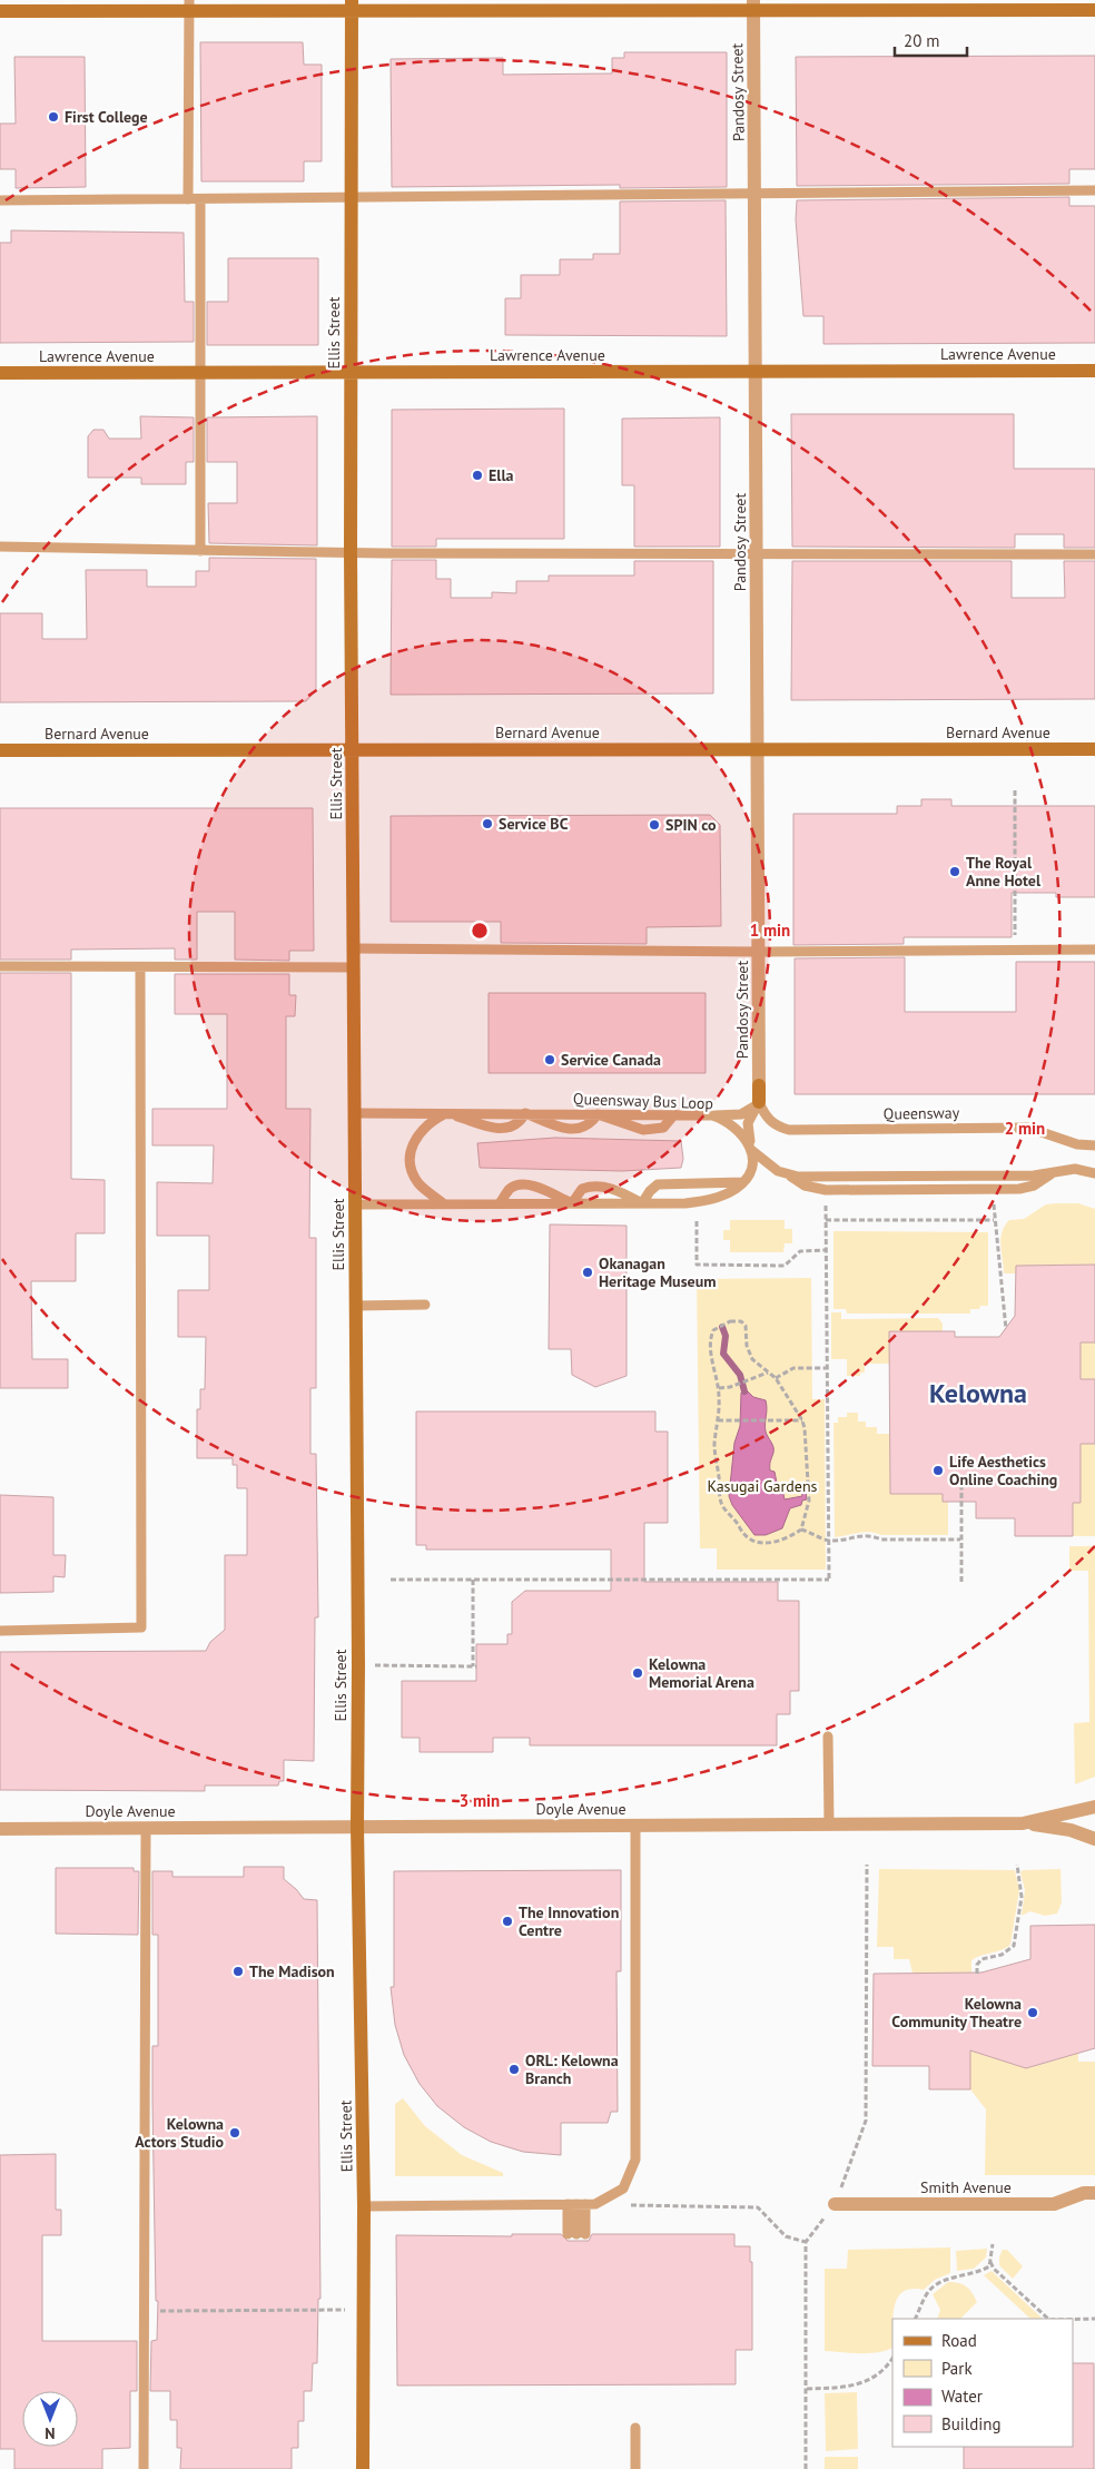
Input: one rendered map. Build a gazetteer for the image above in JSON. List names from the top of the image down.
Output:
{
  "streets": {
    "street": [
      "Pandosy Street",
      "Ellis Street",
      "Lawrence Avenue",
      "Bernard Avenue",
      "Doyle Avenue",
      "Smith Avenue"
    ],
    "lane": ["Queensway Bus Loop", "Queensway"]
  },
  "crossings": [
    ["Pandosy Street", "Lawrence Avenue"],
    ["Pandosy Street", "Bernard Avenue"],
    ["Pandosy Street", "Queensway"],
    ["Ellis Street", "Lawrence Avenue"],
    ["Ellis Street", "Bernard Avenue"],
    ["Ellis Street", "Queensway Bus Loop"],
    ["Ellis Street", "Doyle Avenue"]
  ],
  "districts": ["Kelowna"],
  "parks": ["Kasugai Gardens"],
  "places": [
    "First College",
    "Ella",
    "Service BC",
    "SPIN co",
    "The Royal Anne Hotel",
    "Service Canada",
    "Okanagan Heritage Museum",
    "Life Aesthetics Online Coaching",
    "Kelowna Memorial Arena",
    "The Innovation Centre",
    "The Madison",
    "Kelowna Community Theatre",
    "ORL: Kelowna Branch",
    "Kelowna Actors Studio"
  ],
  "legend": [
    "Road",
    "Park",
    "Water",
    "Building"
  ],
  "scale_bar": "20 m",
  "north": "bottom",
  "rings": ["1 min", "2 min", "3 min"]
}
